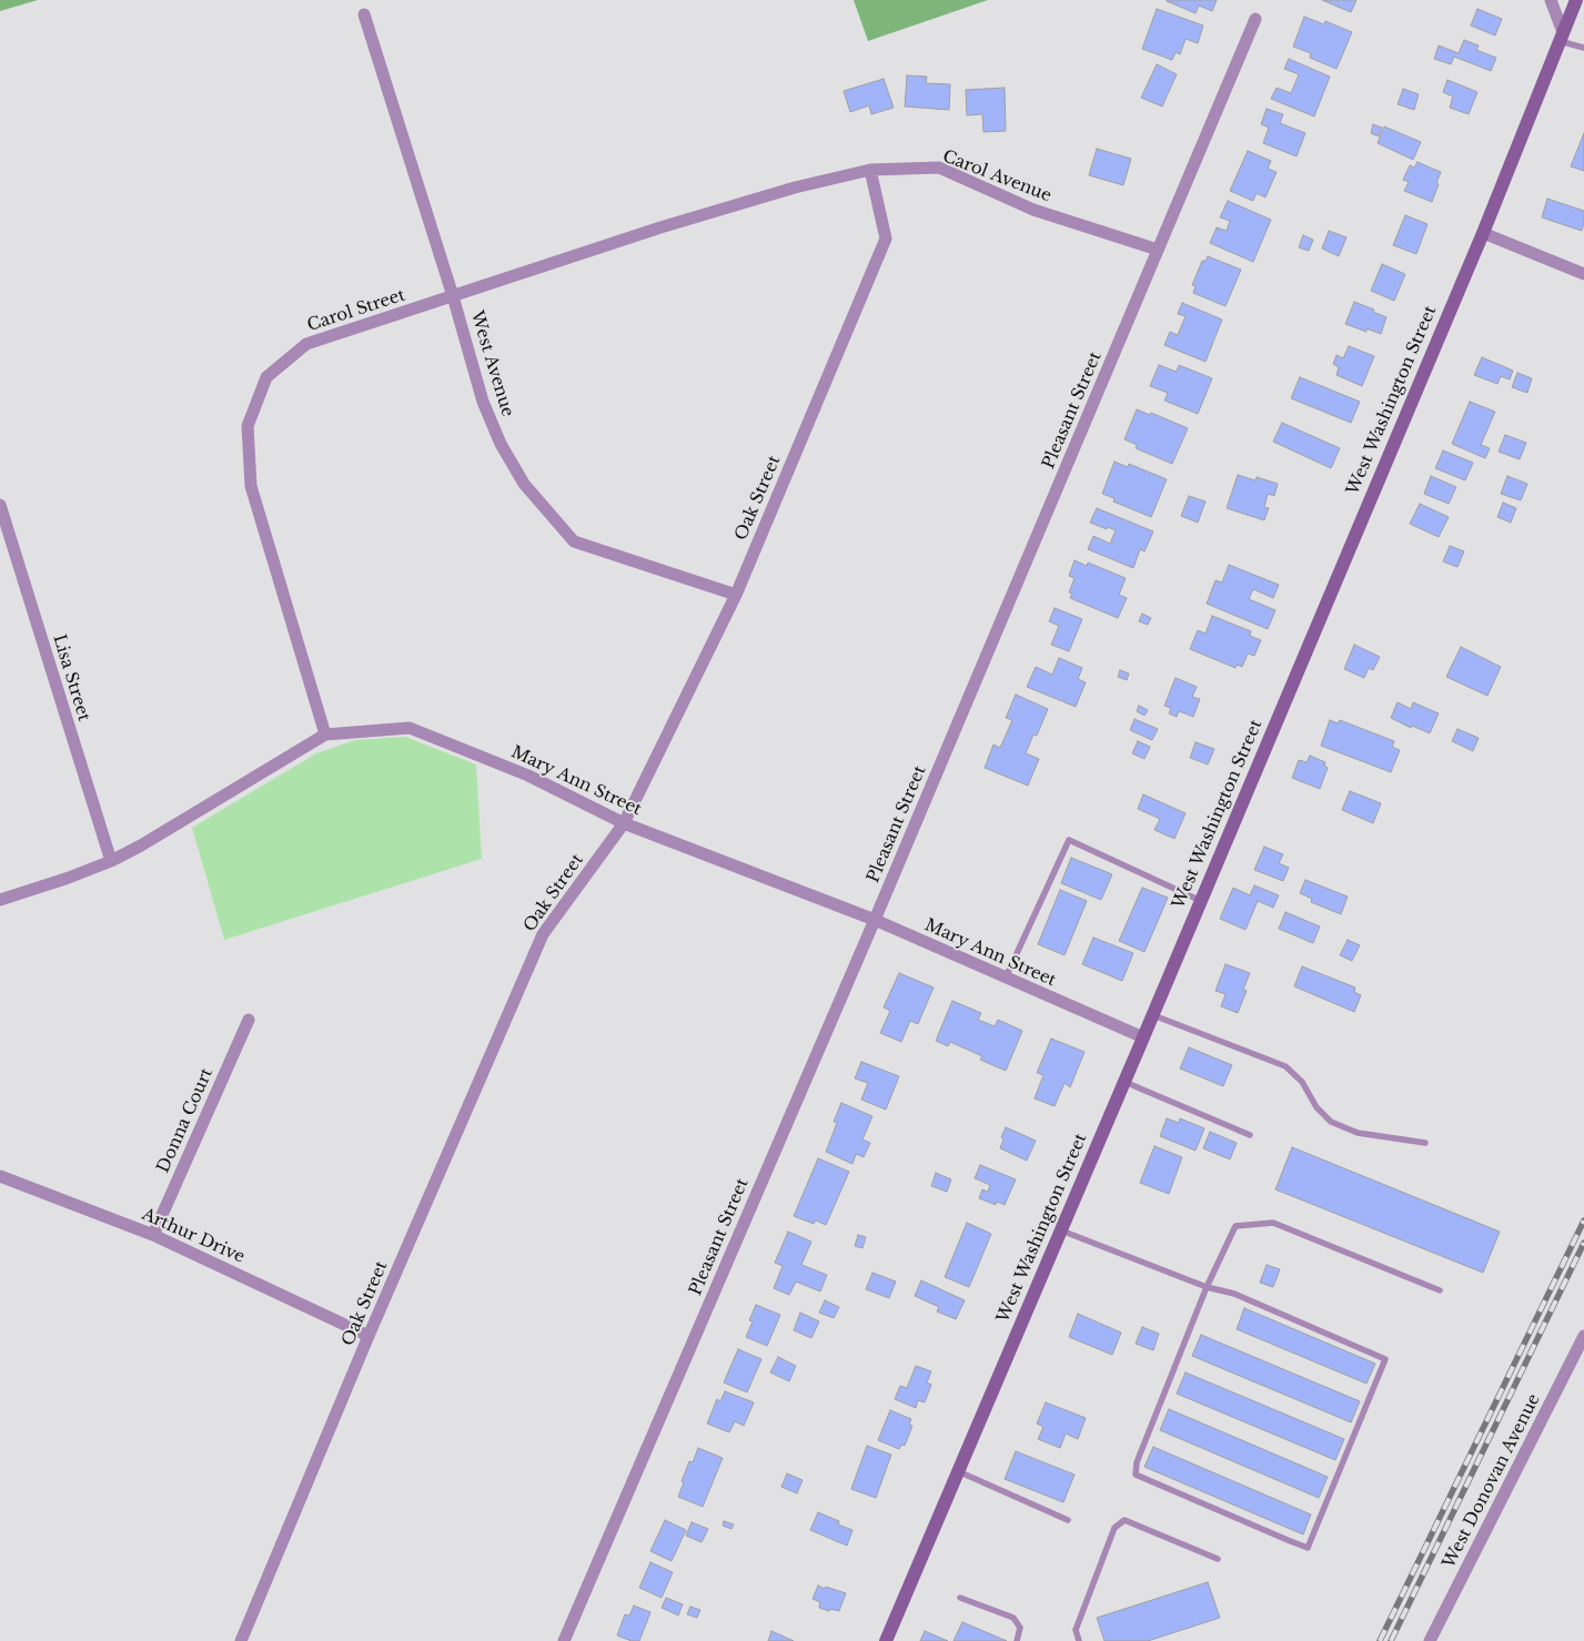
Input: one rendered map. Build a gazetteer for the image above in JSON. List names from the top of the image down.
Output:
{
  "streets": {
    "main road": ["West Washington Street"],
    "street": [
      "Carol Avenue",
      "Carol Street",
      "West Avenue",
      "Pleasant Street",
      "Oak Street",
      "Lisa Street",
      "Mary Ann Street",
      "Donna Court",
      "Arthur Drive",
      "West Donovan Avenue"
    ]
  },
  "crossings": [
    ["Carol Avenue", "Carol Street"],
    ["Carol Avenue", "Pleasant Street"],
    ["Carol Avenue", "Oak Street"],
    ["Carol Street", "West Avenue"],
    ["Carol Street", "Mary Ann Street"],
    ["West Avenue", "Oak Street"],
    ["West Washington Street", "Mary Ann Street"],
    ["Pleasant Street", "Mary Ann Street"],
    ["Oak Street", "Mary Ann Street"],
    ["Oak Street", "Arthur Drive"],
    ["Lisa Street", "Mary Ann Street"],
    ["Donna Court", "Arthur Drive"]
  ]
}
